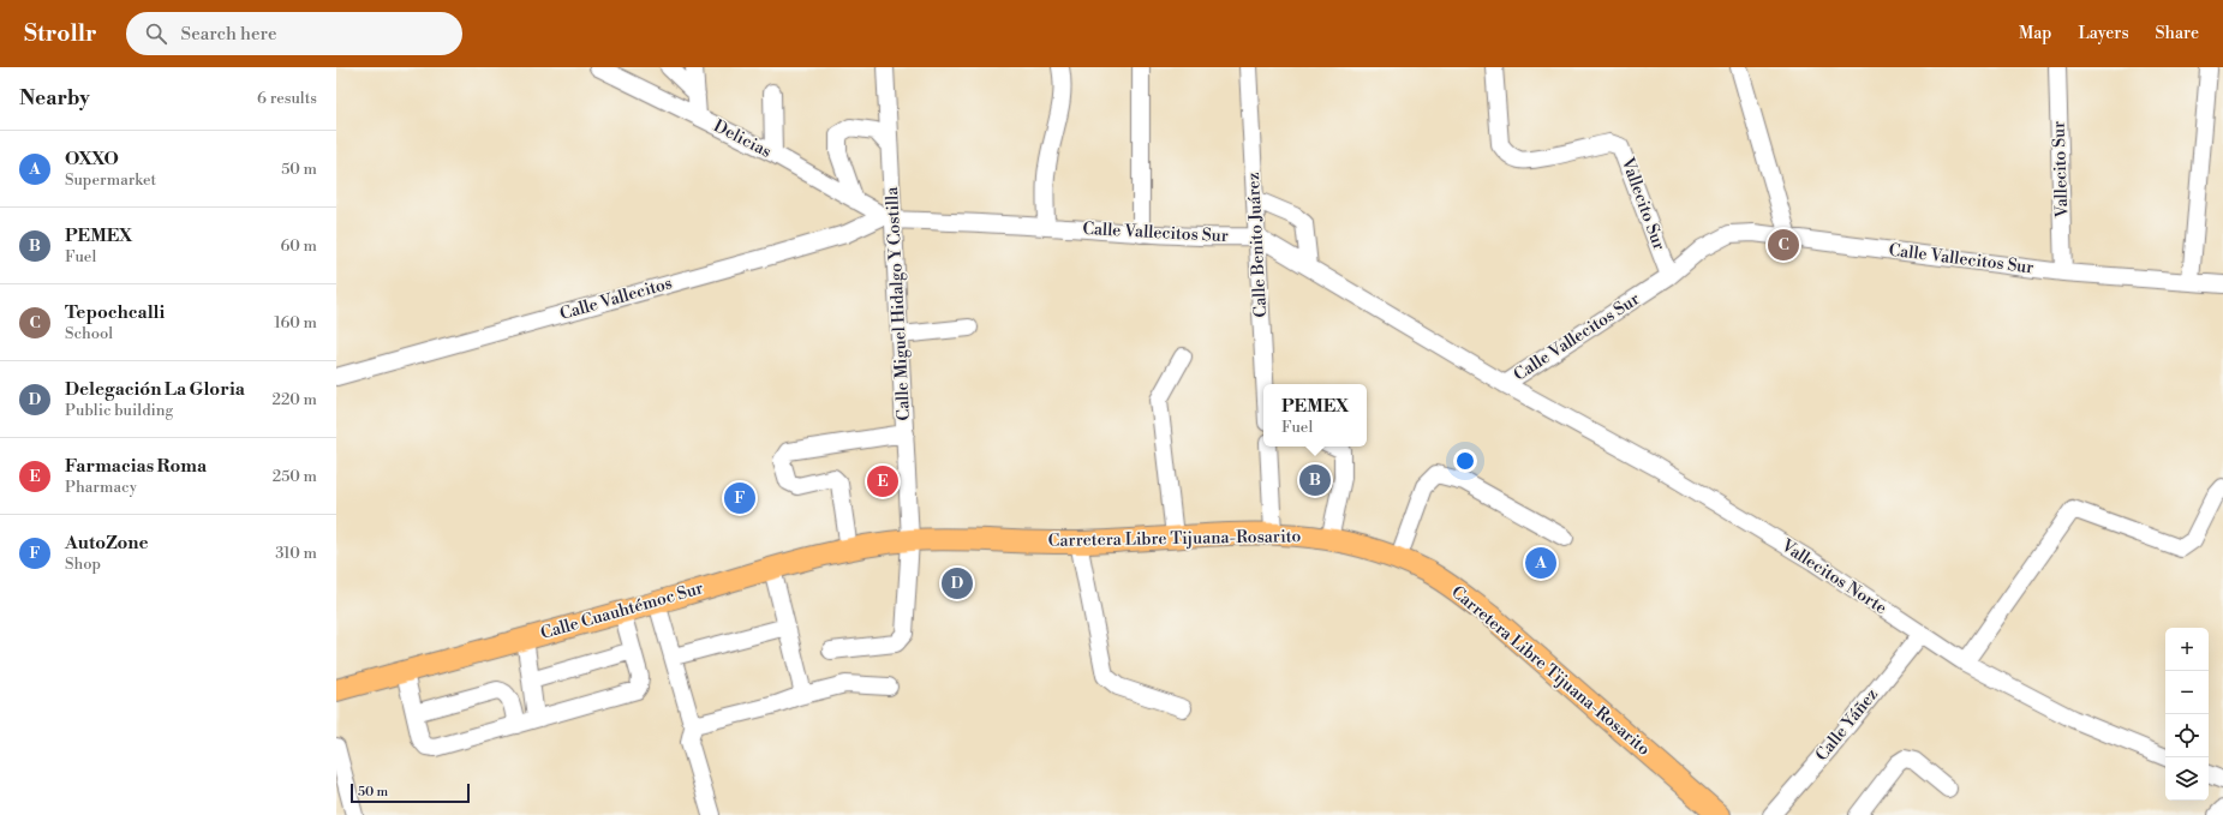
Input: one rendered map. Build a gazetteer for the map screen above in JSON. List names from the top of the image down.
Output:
{
  "streets": {
    "main road": ["Carretera Libre Tijuana-Rosarito", "Calle Cuauhtémoc Sur"],
    "street": [
      "Delicias",
      "Vallecito Sur",
      "Calle Vallecitos Sur",
      "Calle Benito Juárez",
      "Calle Vallecitos",
      "Calle Miguel Hidalgo Y Costilla",
      "Vallecitos Norte",
      "Calle Yáñez"
    ]
  },
  "crossings": [
    ["Delicias", "Calle Vallecitos Sur"],
    ["Delicias", "Calle Vallecitos"],
    ["Delicias", "Calle Miguel Hidalgo Y Costilla"],
    ["Vallecito Sur", "Calle Vallecitos Sur"],
    ["Calle Vallecitos Sur", "Calle Benito Juárez"],
    ["Calle Vallecitos Sur", "Calle Vallecitos"],
    ["Calle Vallecitos Sur", "Calle Miguel Hidalgo Y Costilla"],
    ["Calle Vallecitos Sur", "Vallecitos Norte"],
    ["Calle Vallecitos", "Calle Miguel Hidalgo Y Costilla"],
    ["Calle Miguel Hidalgo Y Costilla", "Carretera Libre Tijuana-Rosarito"],
    ["Calle Miguel Hidalgo Y Costilla", "Calle Cuauhtémoc Sur"],
    ["Carretera Libre Tijuana-Rosarito", "Calle Cuauhtémoc Sur"],
    ["Vallecitos Norte", "Calle Yáñez"]
  ],
  "scale_bar": "50 m",
  "page": {
    "header": "Strollr",
    "search": "Search here",
    "nav": ["Map", "Layers", "Share"],
    "heading": ["Nearby", "6 results"],
    "list": [
      {
        "mark": "A",
        "name": "OXXO",
        "note": "Supermarket",
        "value": "50 m"
      },
      {
        "mark": "B",
        "name": "PEMEX",
        "note": "Fuel",
        "value": "60 m"
      },
      {
        "mark": "C",
        "name": "Tepochcalli",
        "note": "School",
        "value": "160 m"
      },
      {
        "mark": "D",
        "name": "Delegación La Gloria",
        "note": "Public building",
        "value": "220 m"
      },
      {
        "mark": "E",
        "name": "Farmacias Roma",
        "note": "Pharmacy",
        "value": "250 m"
      },
      {
        "mark": "F",
        "name": "AutoZone",
        "note": "Shop",
        "value": "310 m"
      }
    ],
    "pins": [
      "C",
      "B",
      "E",
      "F",
      "A",
      "D"
    ],
    "popup": ["PEMEX", "Fuel"],
    "map_buttons": ["+", "−"],
    "scale": "50 m"
  }
}
